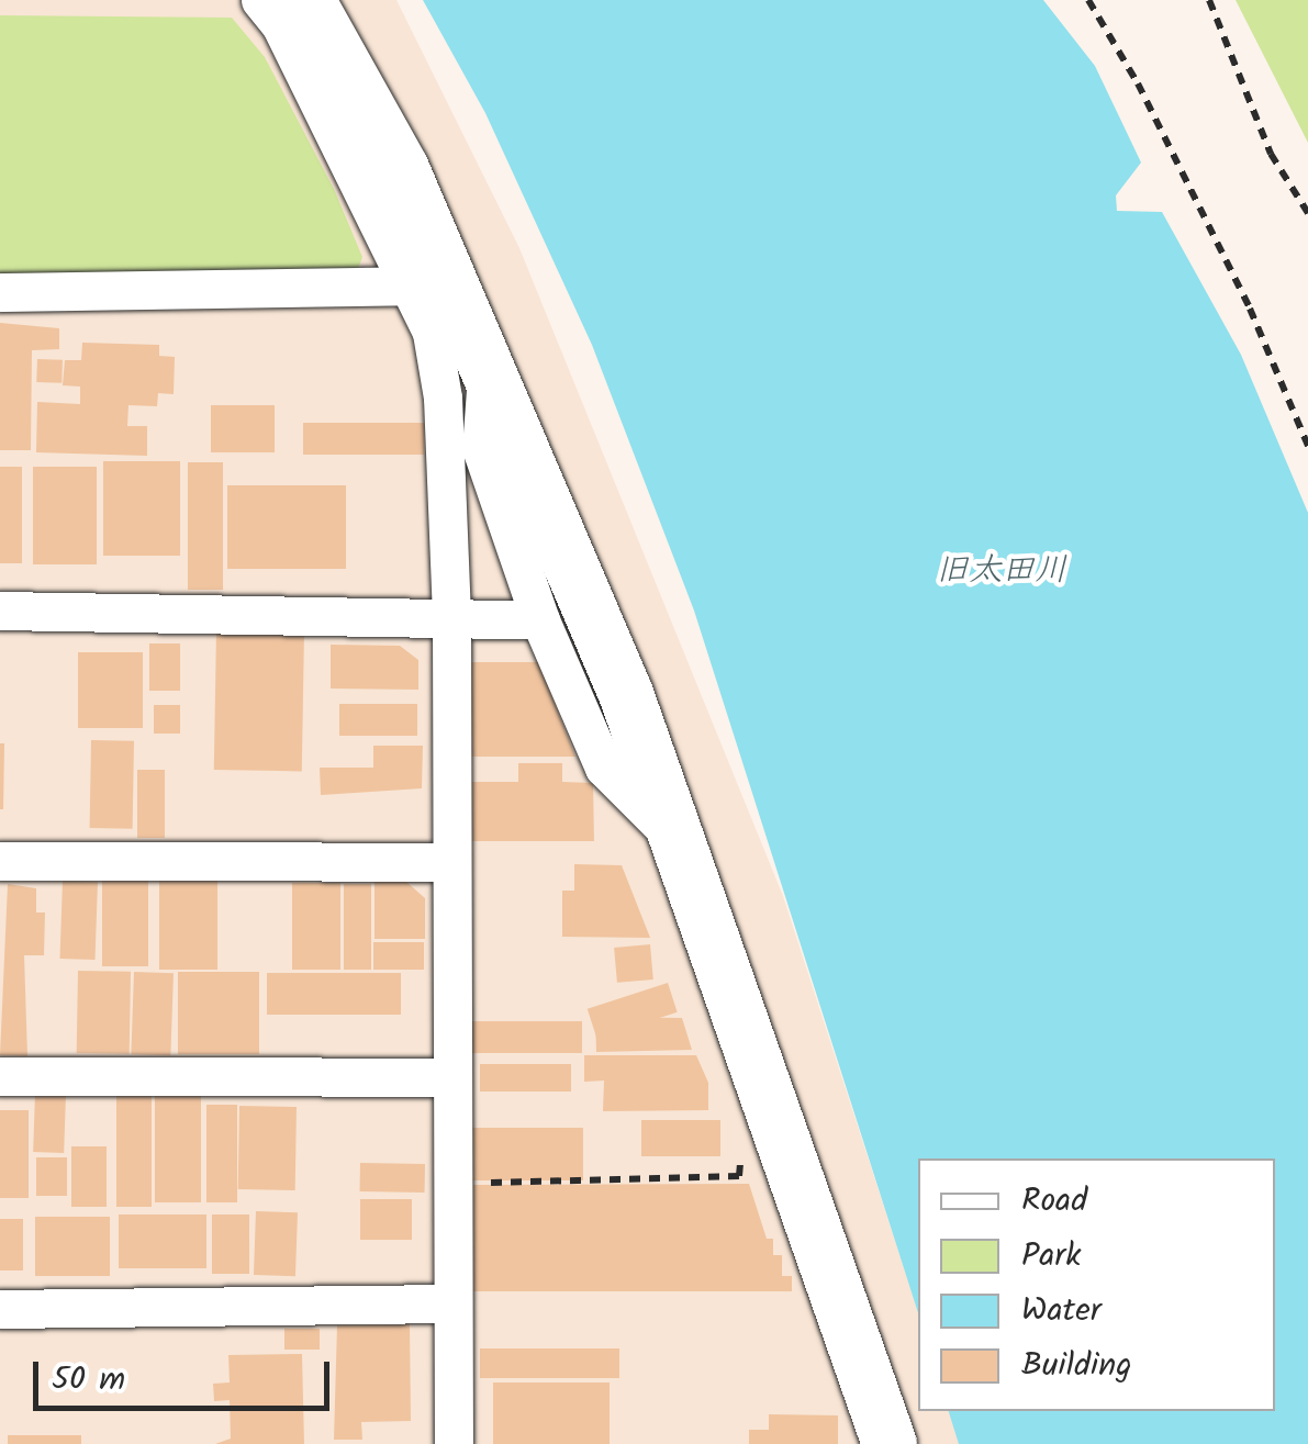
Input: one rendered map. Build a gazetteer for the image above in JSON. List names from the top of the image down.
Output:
{
  "water": ["旧太田川"],
  "legend": [
    "Road",
    "Park",
    "Water",
    "Building"
  ],
  "scale_bar": "50 m"
}
